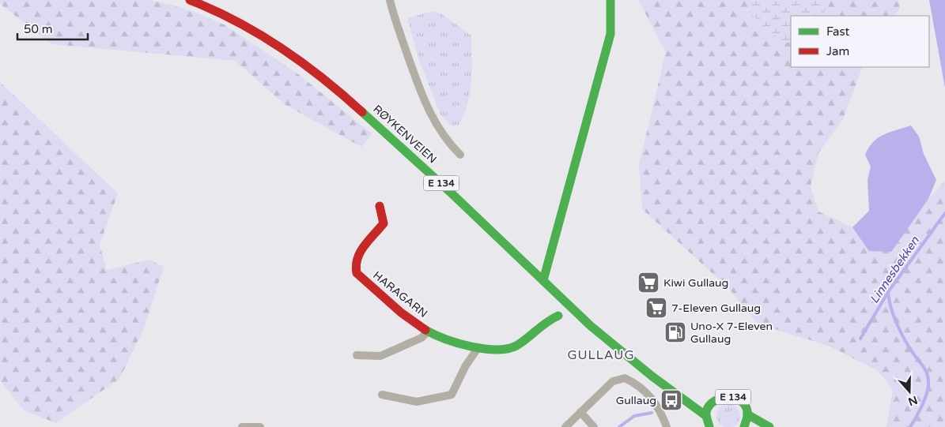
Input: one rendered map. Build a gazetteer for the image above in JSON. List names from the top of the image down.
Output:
{
  "streets": {
    "main road": ["RØYKENVEIEN", "E 134", "HARAGARN"]
  },
  "crossings": [
    ["RØYKENVEIEN", "E 134"]
  ],
  "districts": ["GULLAUG"],
  "water": ["Linnesbekken"],
  "places": {
    "supermarket": ["Kiwi Gullaug", "7-Eleven Gullaug"],
    "fuel station": ["Uno-X 7-Eleven Gullaug"],
    "bus stop": ["Gullaug"]
  },
  "legend": ["Fast", "Jam"],
  "scale_bar": "50 m",
  "north": "bottom"
}
